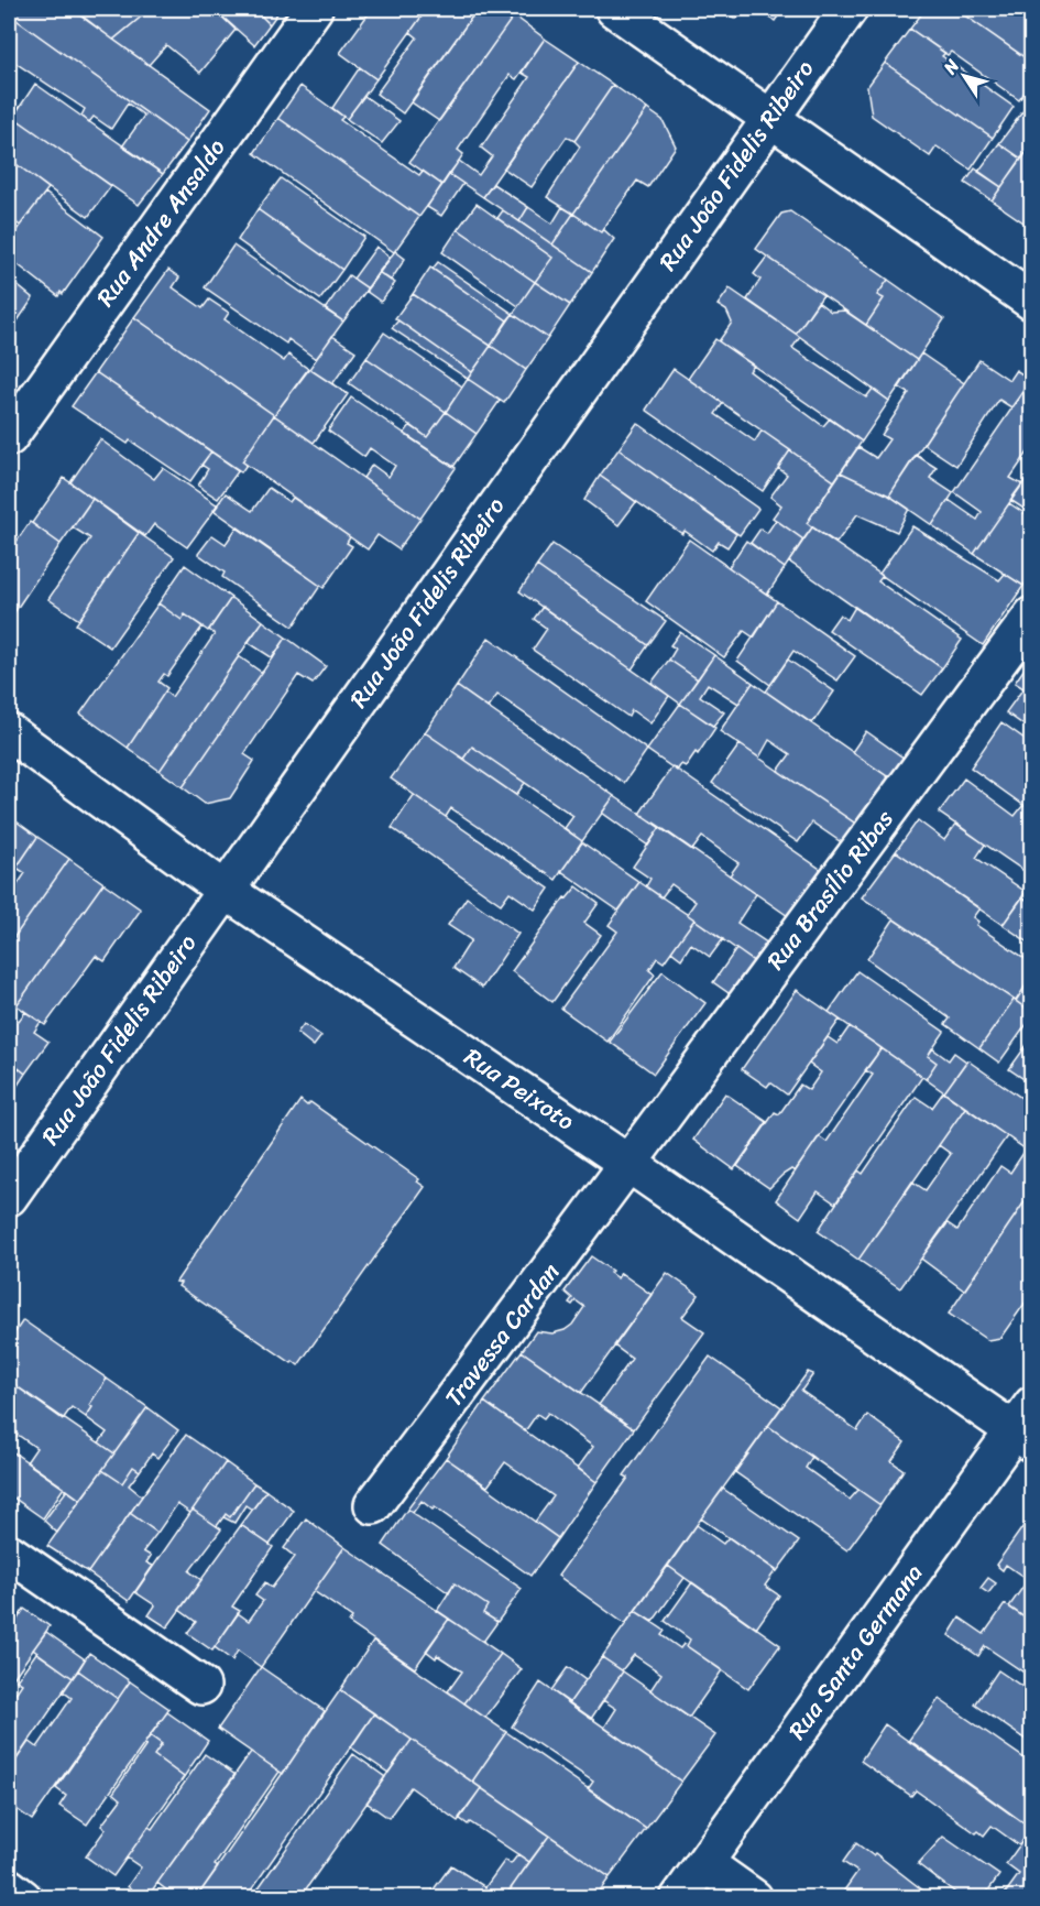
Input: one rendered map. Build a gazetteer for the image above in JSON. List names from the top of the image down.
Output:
{
  "streets": {
    "street": [
      "Rua João Fidelis Ribeiro",
      "Rua Andre Ansaldo",
      "Rua Brasílio Ribas",
      "Rua Peixoto",
      "Travessa Cardan",
      "Rua Santa Germana"
    ]
  },
  "crossings": [
    ["Rua João Fidelis Ribeiro", "Rua Peixoto"],
    ["Rua Brasílio Ribas", "Rua Peixoto"],
    ["Rua Brasílio Ribas", "Travessa Cardan"],
    ["Rua Peixoto", "Travessa Cardan"],
    ["Rua Peixoto", "Rua Santa Germana"]
  ],
  "north": "top left"
}
